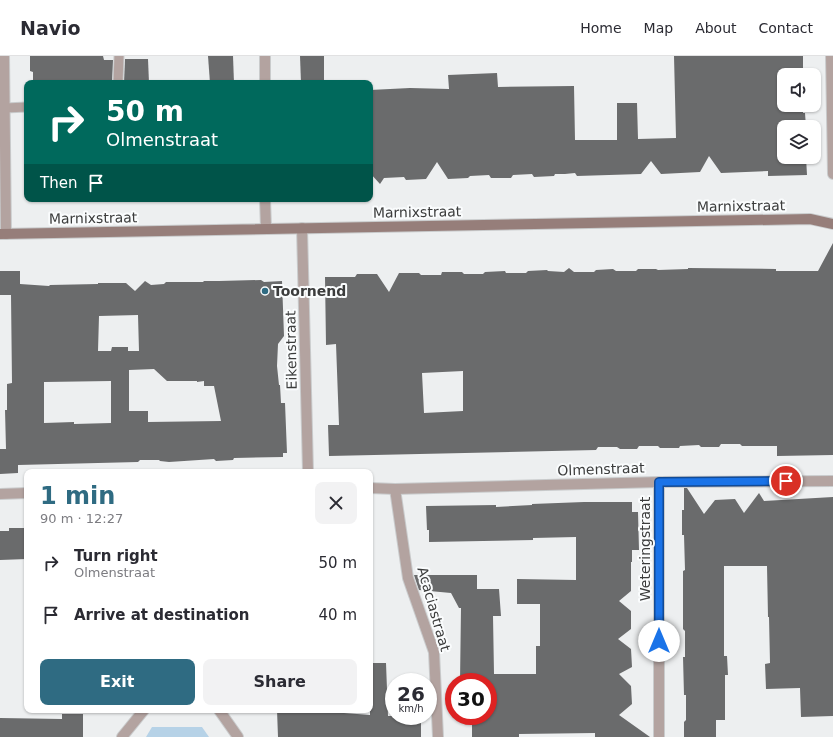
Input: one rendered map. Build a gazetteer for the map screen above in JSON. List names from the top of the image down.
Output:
{
  "streets": {
    "street": [
      "Marnixstraat",
      "Eikenstraat",
      "Olmenstraat",
      "Weteringstraat",
      "Acaciastraat"
    ]
  },
  "crossings": [
    ["Marnixstraat", "Eikenstraat"],
    ["Olmenstraat", "Weteringstraat"],
    ["Olmenstraat", "Acaciastraat"]
  ],
  "places": ["Toornend"],
  "page": {
    "header": "Navio",
    "nav": [
      "Home",
      "Map",
      "About",
      "Contact"
    ],
    "turn": ["50 m", "Olmenstraat"],
    "then": "Then",
    "heading": ["1 min", "90 m · 12:27"],
    "list": [
      {
        "name": "Turn right",
        "note": "Olmenstraat",
        "value": "50 m"
      },
      {
        "name": "Arrive at destination",
        "value": "40 m"
      }
    ],
    "buttons": ["Exit", "Share"],
    "speed": "26 km/h",
    "limit": "30"
  }
}
